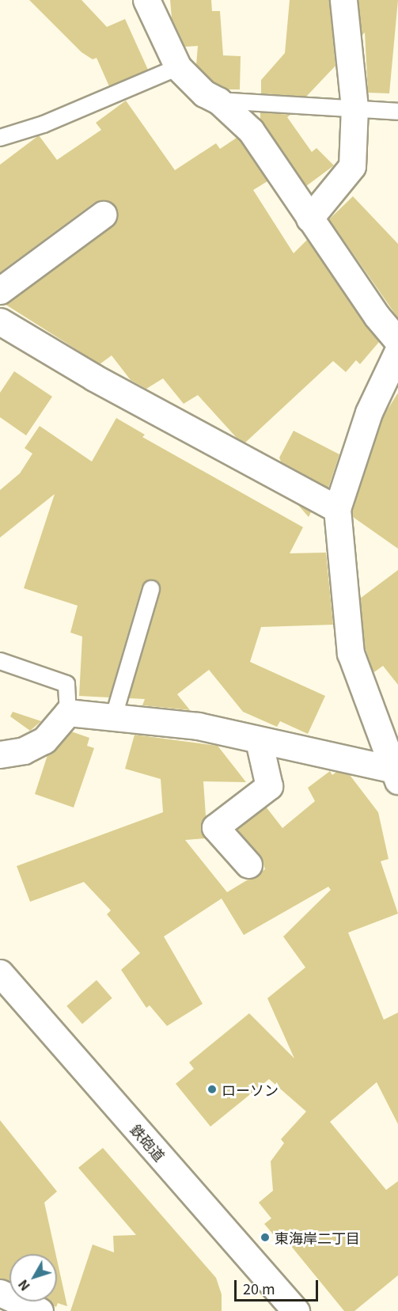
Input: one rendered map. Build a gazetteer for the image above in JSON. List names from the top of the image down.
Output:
{
  "streets": {
    "street": ["鉄砲道"]
  },
  "places": ["ローソン", "東海岸二丁目"],
  "scale_bar": "20 m",
  "north": "bottom left"
}
